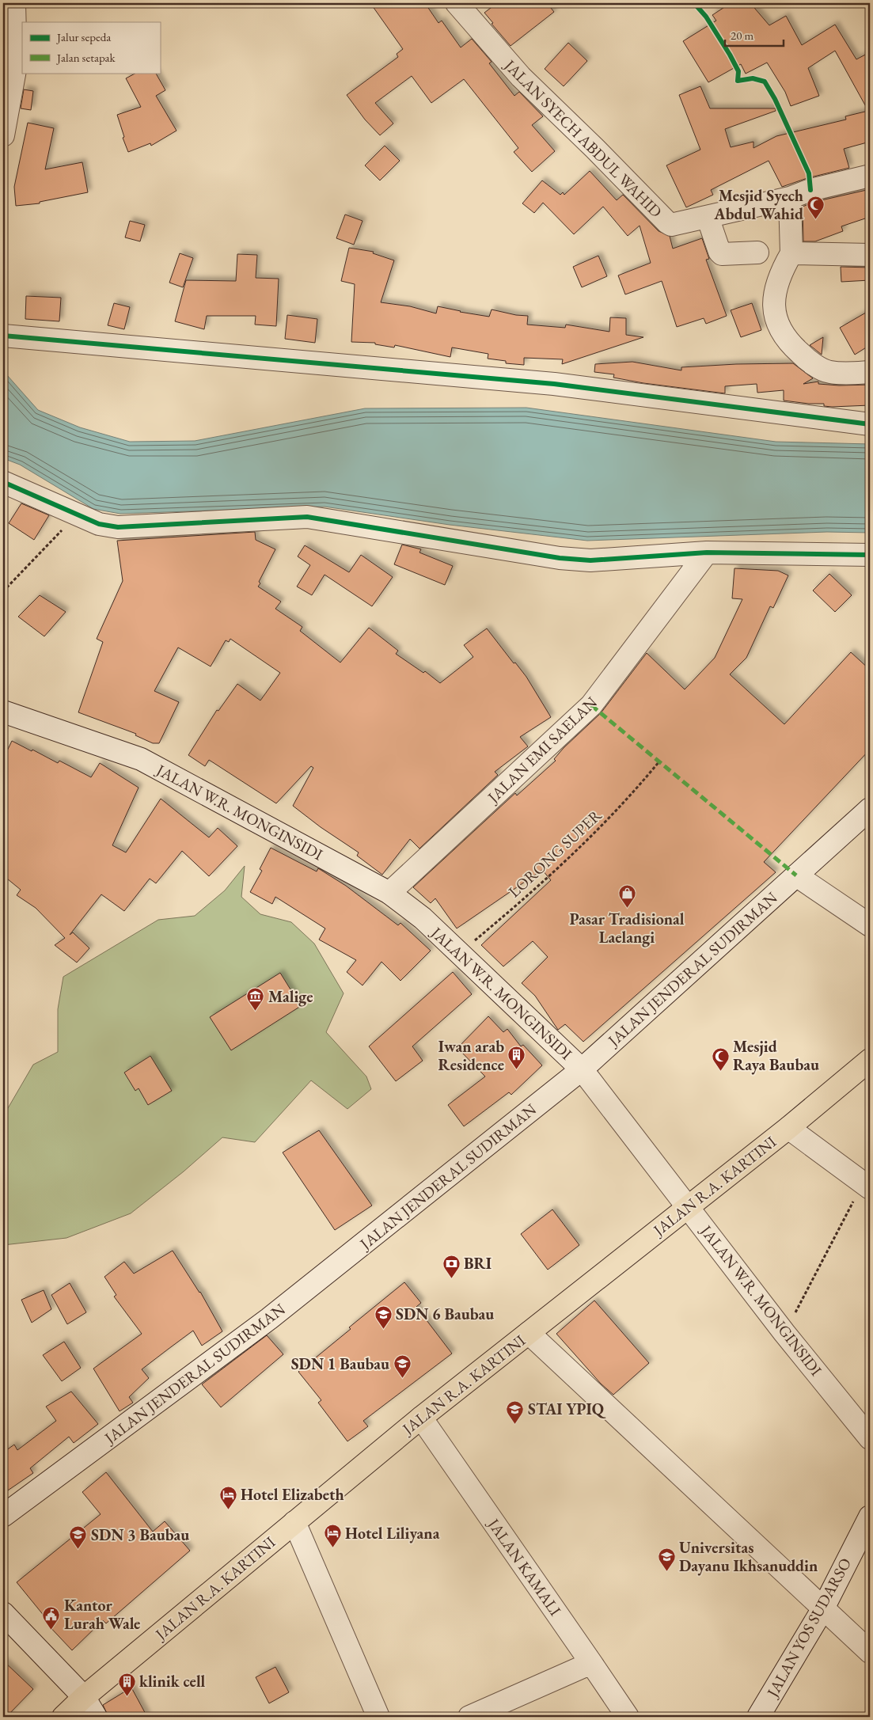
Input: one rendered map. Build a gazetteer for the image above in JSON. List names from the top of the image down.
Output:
{
  "streets": {
    "highway": ["JALAN R.A. KARTINI"],
    "street": [
      "JALAN SYECH ABDUL WAHID",
      "JALAN EMI SAELAN",
      "JALAN W.R. MONGINSIDI",
      "JALAN JENDERAL SUDIRMAN",
      "JALAN KAMALI",
      "JALAN YOS SUDARSO"
    ],
    "path": ["LORONG SUPER"]
  },
  "crossings": [
    ["JALAN EMI SAELAN", "JALAN W.R. MONGINSIDI"],
    ["JALAN W.R. MONGINSIDI", "LORONG SUPER"],
    ["JALAN W.R. MONGINSIDI", "JALAN JENDERAL SUDIRMAN"],
    ["JALAN W.R. MONGINSIDI", "JALAN R.A. KARTINI"],
    ["JALAN R.A. KARTINI", "JALAN KAMALI"]
  ],
  "places": {
    "mosque": ["Mesjid Syech Abdul Wahid", "Mesjid Raya Baubau"],
    "shop": ["Pasar Tradisional Laelangi"],
    "museum": ["Malige"],
    "building": ["Iwan arab Residence", "klinik cell"],
    "bank": ["BRI"],
    "school or university": [
      "SDN 6 Baubau",
      "SDN 1 Baubau",
      "STAI YPIQ",
      "SDN 3 Baubau",
      "Universitas Dayanu Ikhsanuddin"
    ],
    "hotel": ["Hotel Elizabeth", "Hotel Liliyana"],
    "public building": ["Kantor Lurah Wale"]
  },
  "legend": ["Jalur sepeda", "Jalan setapak"],
  "scale_bar": "20 m"
}
